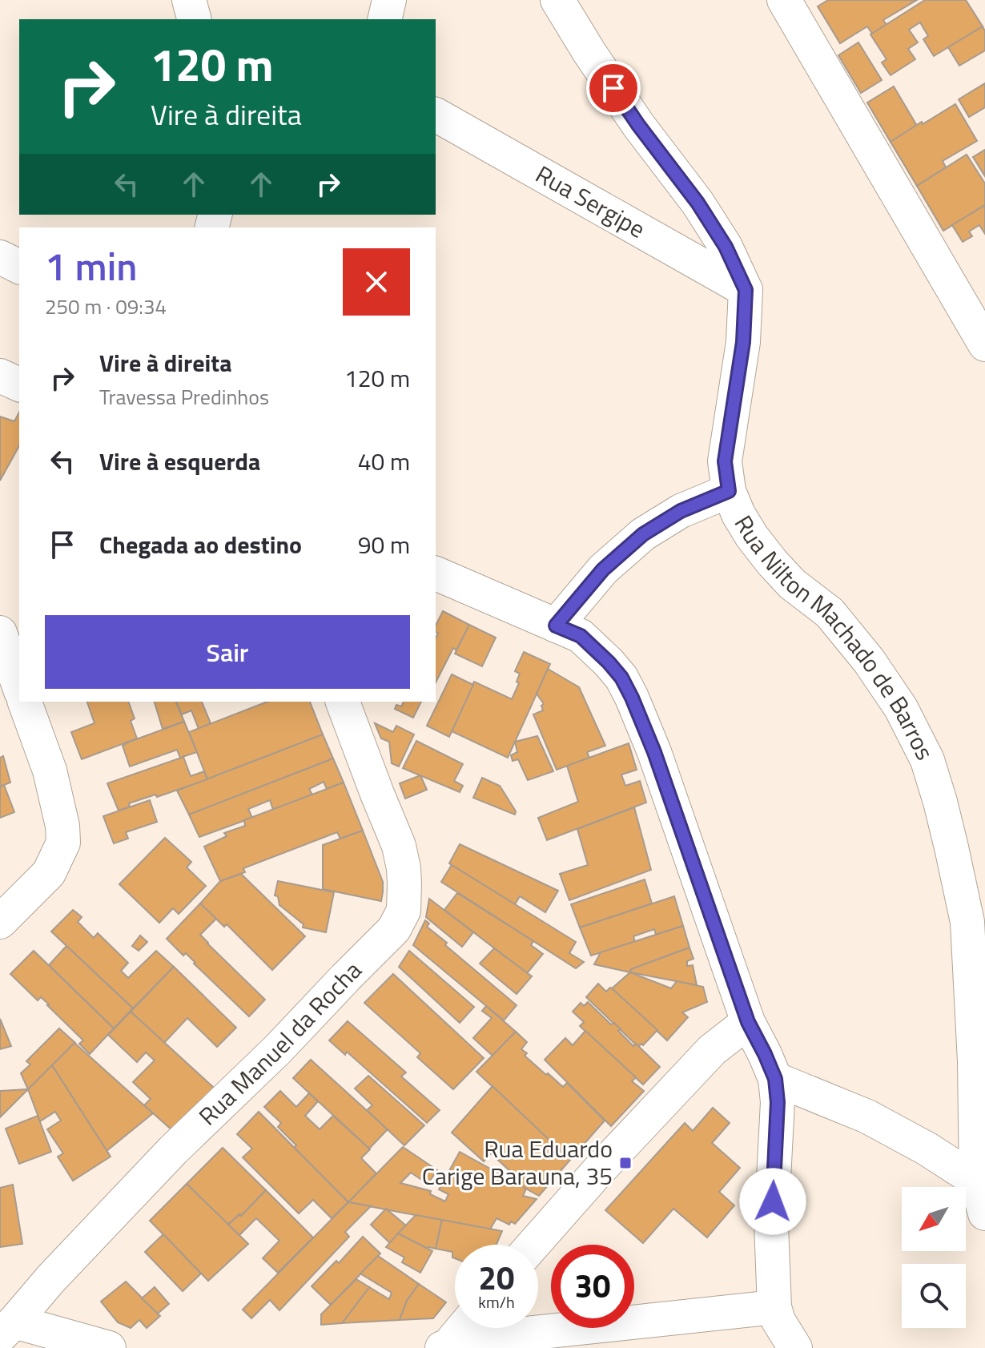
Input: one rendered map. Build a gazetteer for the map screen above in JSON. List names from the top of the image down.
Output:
{
  "streets": {
    "street": ["Rua Sergipe", "Rua Nilton Machado de Barros", "Rua Manuel da Rocha"]
  },
  "crossings": [
    ["Rua Sergipe", "Rua Nilton Machado de Barros"]
  ],
  "places": {
    "transit": ["Rua Eduardo Carige Barauna, 35"]
  },
  "north": "bottom left",
  "page": {
    "turn": ["120 m", "Vire à direita"],
    "heading": ["1 min", "250 m · 09:34"],
    "list": [
      {
        "name": "Vire à direita",
        "note": "Travessa Predinhos",
        "value": "120 m"
      },
      {
        "name": "Vire à esquerda",
        "value": "40 m"
      },
      {
        "name": "Chegada ao destino",
        "value": "90 m"
      }
    ],
    "buttons": "Sair",
    "speed": "20 km/h",
    "limit": "30"
  }
}
